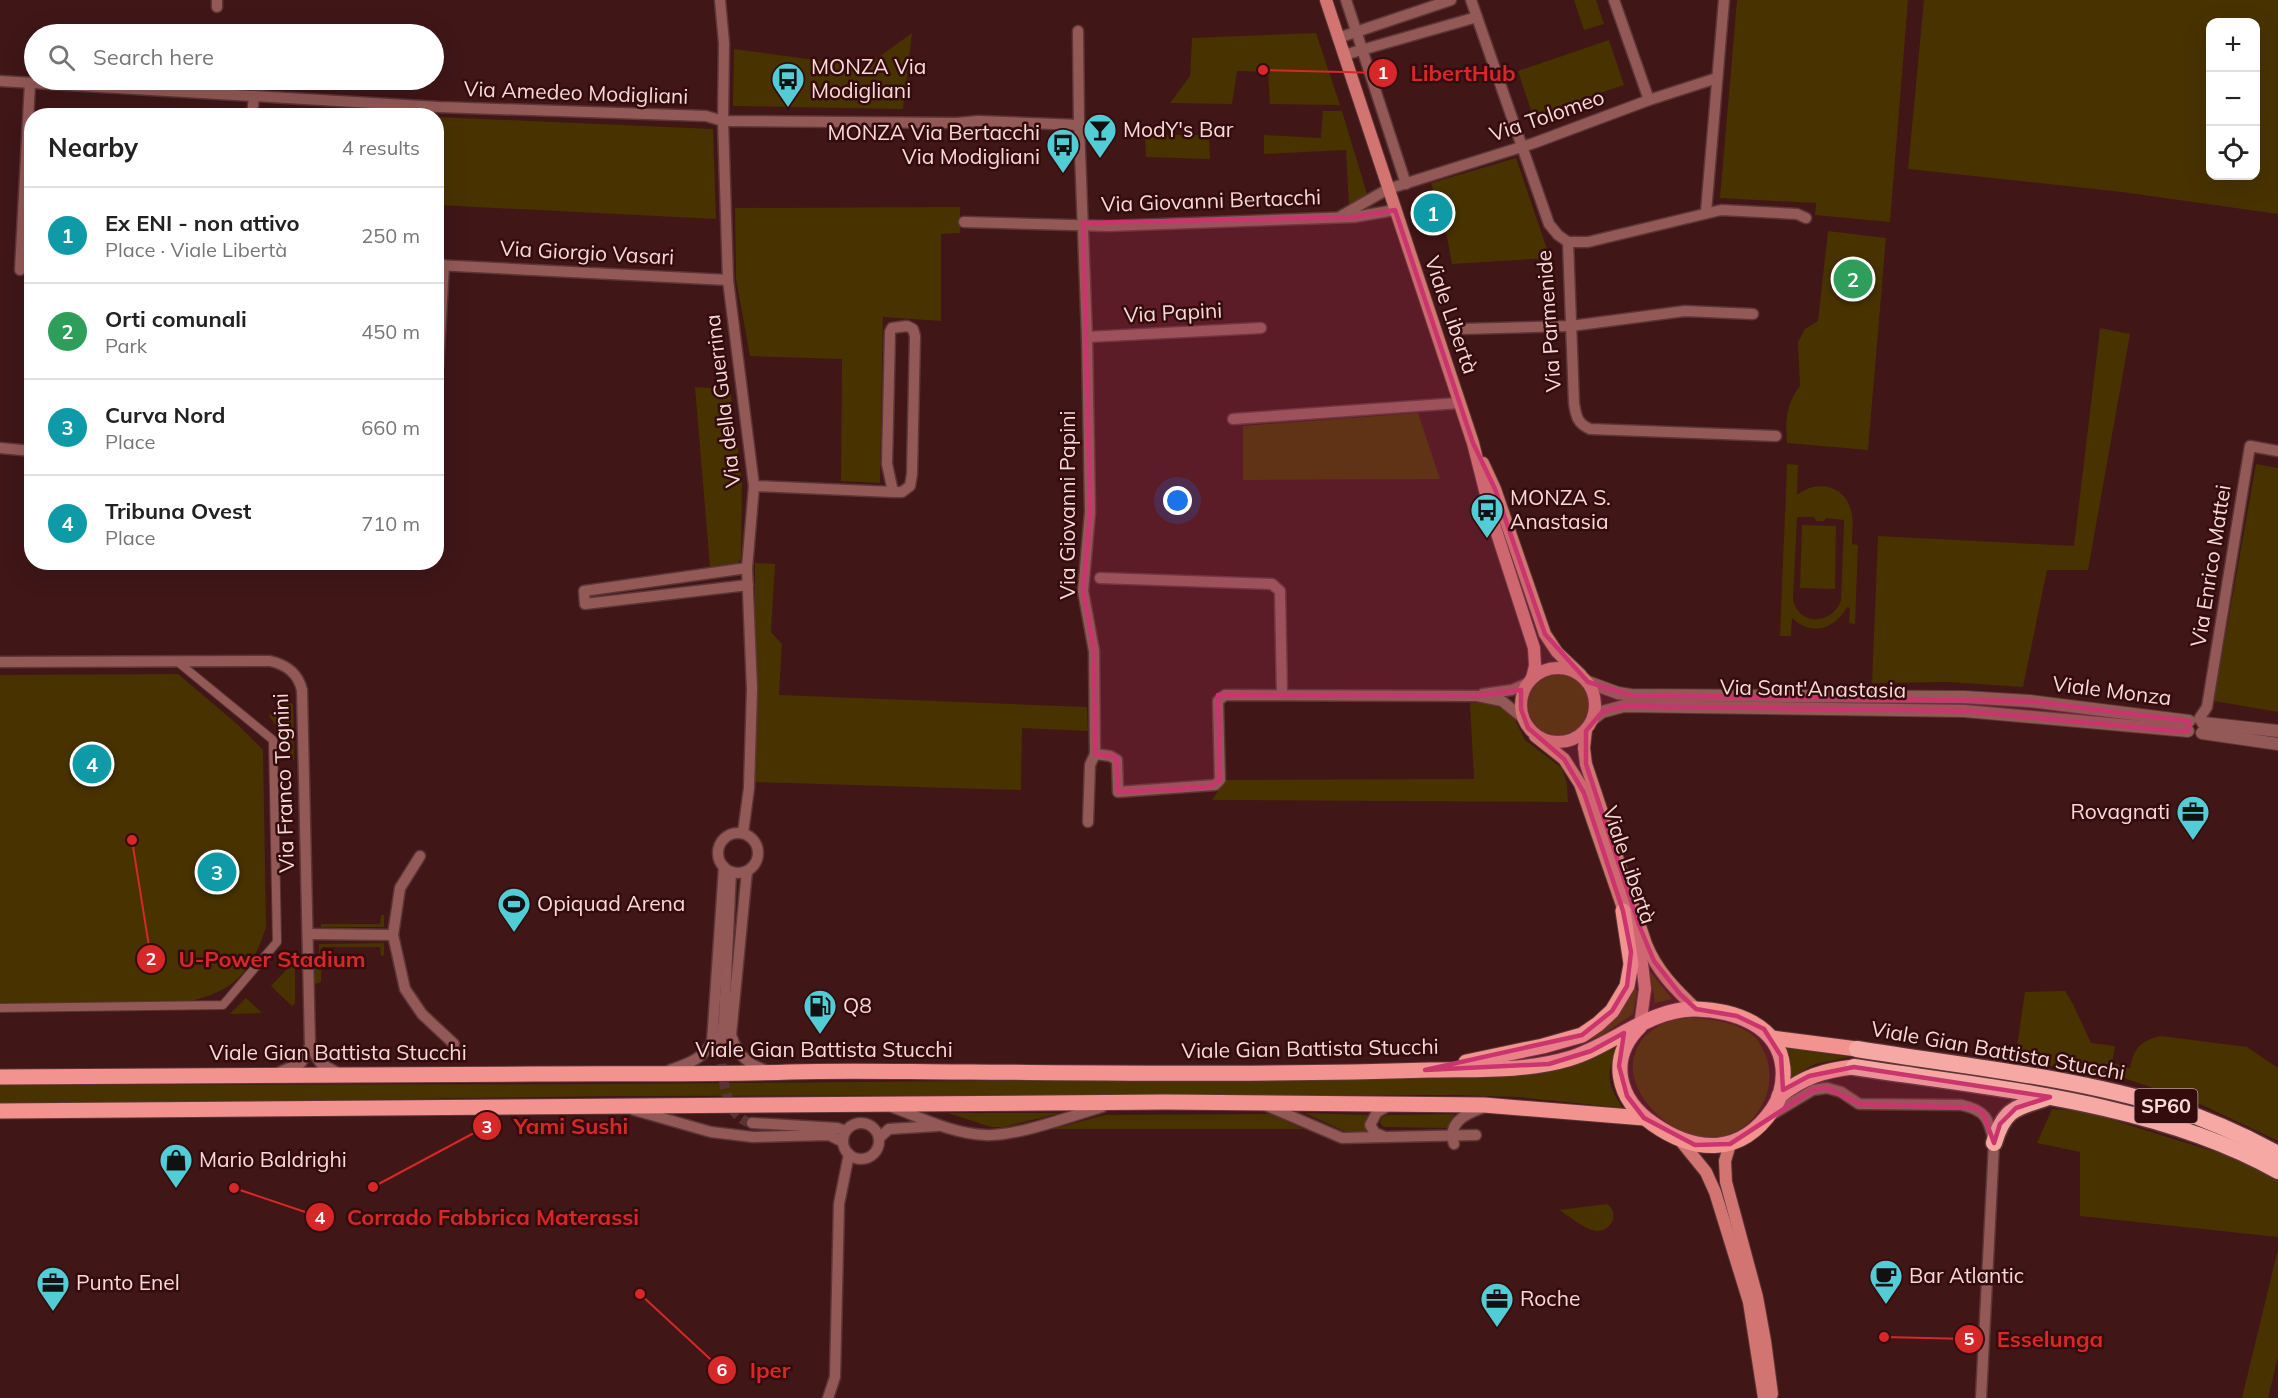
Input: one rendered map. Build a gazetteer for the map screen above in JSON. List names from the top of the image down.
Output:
{
  "streets": {
    "highway": ["Viale Gian Battista Stucchi", "SP60"],
    "main road": ["Viale Libertà"],
    "street": [
      "Via Amedeo Modigliani",
      "Via Tolomeo",
      "Via Giovanni Bertacchi",
      "Via Giorgio Vasari",
      "Via Papini",
      "Via Parmenide",
      "Via della Guerrina",
      "Via Giovanni Papini",
      "Via Enrico Mattei",
      "Via Sant'Anastasia",
      "Viale Monza",
      "Via Franco Tognini"
    ]
  },
  "crossings": [
    ["Via Amedeo Modigliani", "Via Giovanni Bertacchi"],
    ["Via Amedeo Modigliani", "Via della Guerrina"],
    ["Via Tolomeo", "Via Giovanni Bertacchi"],
    ["Via Tolomeo", "Viale Libertà"],
    ["Via Tolomeo", "Via Parmenide"],
    ["Via Giovanni Bertacchi", "Viale Libertà"],
    ["Via Giovanni Bertacchi", "Via Giovanni Papini"],
    ["Via Giorgio Vasari", "Via della Guerrina"],
    ["Via Papini", "Via Giovanni Papini"],
    ["Viale Libertà", "Via Sant'Anastasia"],
    ["Viale Libertà", "Viale Gian Battista Stucchi"],
    ["Via Enrico Mattei", "Viale Monza"],
    ["Via Sant'Anastasia", "Viale Monza"]
  ],
  "places": {
    "other": [
      "LibertHub",
      "U-Power Stadium",
      "Yami Sushi",
      "Corrado Fabbrica Materassi",
      "Iper",
      "Esselunga"
    ],
    "bus stop": ["MONZA Via Modigliani", "MONZA Via Bertacchi Via Modigliani", "MONZA S. Anastasia"],
    "bar": ["ModY's Bar"],
    "office": ["Rovagnati", "Punto Enel", "Roche"],
    "sports": ["Opiquad Arena"],
    "fuel station": ["Q8"],
    "shop": ["Mario Baldrighi"],
    "cafe": ["Bar Atlantic"]
  },
  "page": {
    "map_buttons": ["+", "−"],
    "search": "Search here",
    "heading": ["Nearby", "4 results"],
    "list": [
      {
        "mark": "1",
        "name": "Ex ENI - non attivo",
        "note": "Place · Viale Libertà",
        "value": "250 m"
      },
      {
        "mark": "2",
        "name": "Orti comunali",
        "note": "Park",
        "value": "450 m"
      },
      {
        "mark": "3",
        "name": "Curva Nord",
        "note": "Place",
        "value": "660 m"
      },
      {
        "mark": "4",
        "name": "Tribuna Ovest",
        "note": "Place",
        "value": "710 m"
      }
    ],
    "pins": [
      "1",
      "2",
      "4",
      "3"
    ]
  }
}
